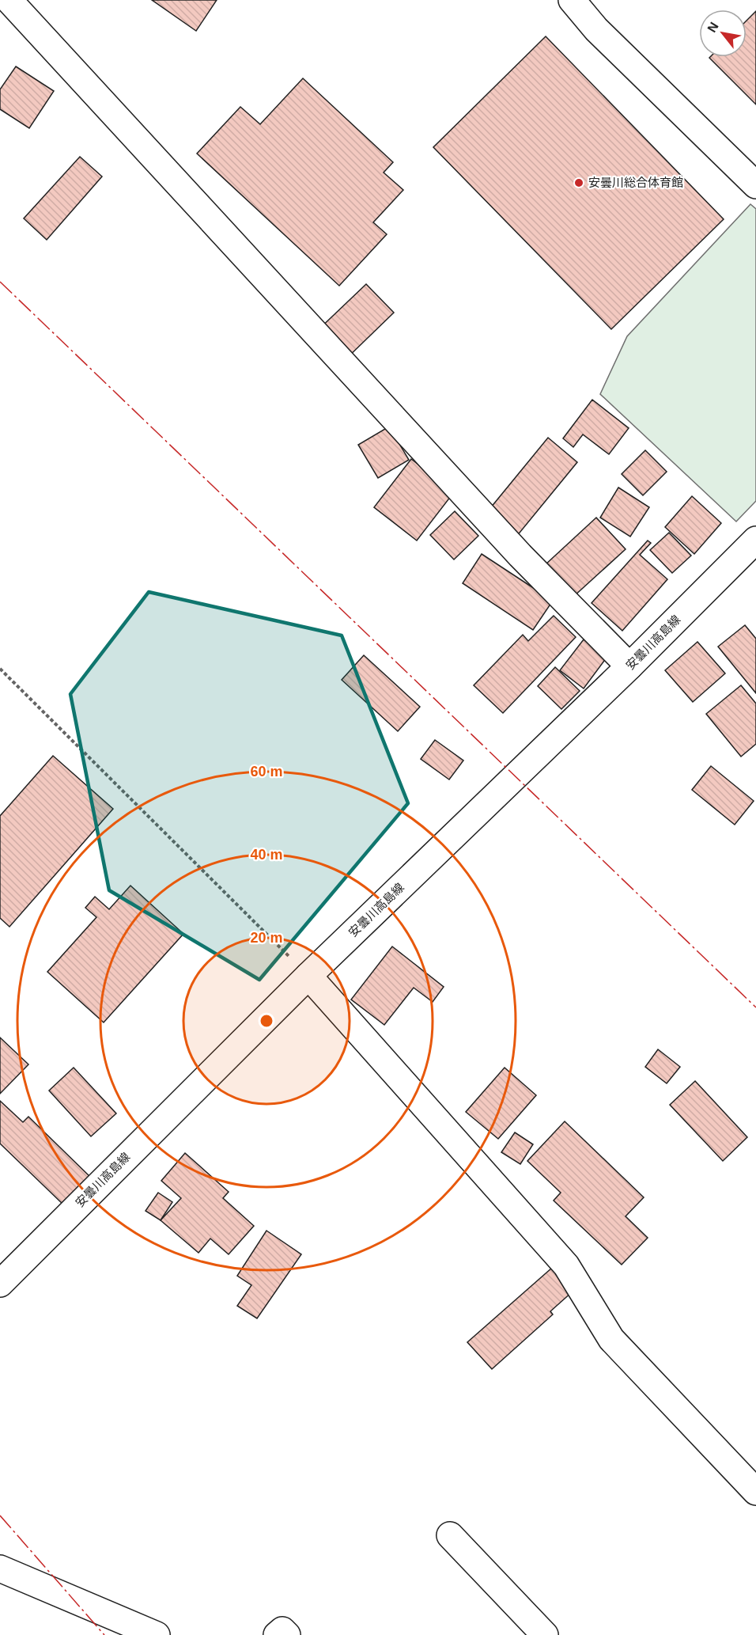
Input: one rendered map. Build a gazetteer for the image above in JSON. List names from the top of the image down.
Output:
{
  "streets": {
    "street": ["安曇川高島線"]
  },
  "places": ["安曇川総合体育館"],
  "north": "top left",
  "rings": ["60 m", "40 m", "20 m"]
}
